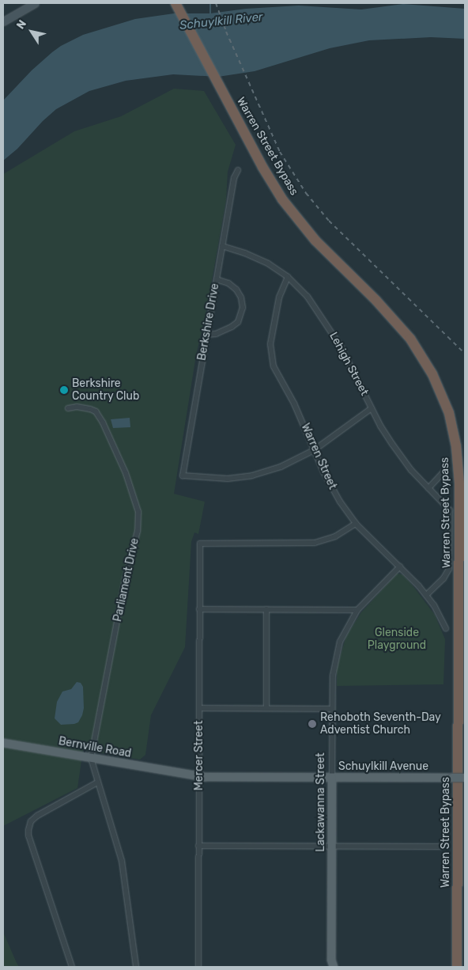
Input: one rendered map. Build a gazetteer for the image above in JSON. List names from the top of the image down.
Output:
{
  "streets": {
    "highway": ["Warren Street Bypass"],
    "main road": ["Bernville Road", "Schuylkill Avenue", "Lackawanna Street"],
    "street": [
      "Berkshire Drive",
      "Lehigh Street",
      "Warren Street",
      "Parliament Drive",
      "Mercer Street"
    ]
  },
  "crossings": [
    ["Berkshire Drive", "Lehigh Street"],
    ["Berkshire Drive", "Warren Street"],
    ["Lehigh Street", "Warren Street"],
    ["Warren Street", "Mercer Street"],
    ["Warren Street", "Lackawanna Street"],
    ["Parliament Drive", "Bernville Road"],
    ["Bernville Road", "Schuylkill Avenue"],
    ["Mercer Street", "Schuylkill Avenue"],
    ["Schuylkill Avenue", "Lackawanna Street"]
  ],
  "water": ["Schuylkill River"],
  "parks": ["Glenside Playground"],
  "places": ["Berkshire Country Club", "Rehoboth Seventh-Day Adventist Church"],
  "north": "top left"
}
